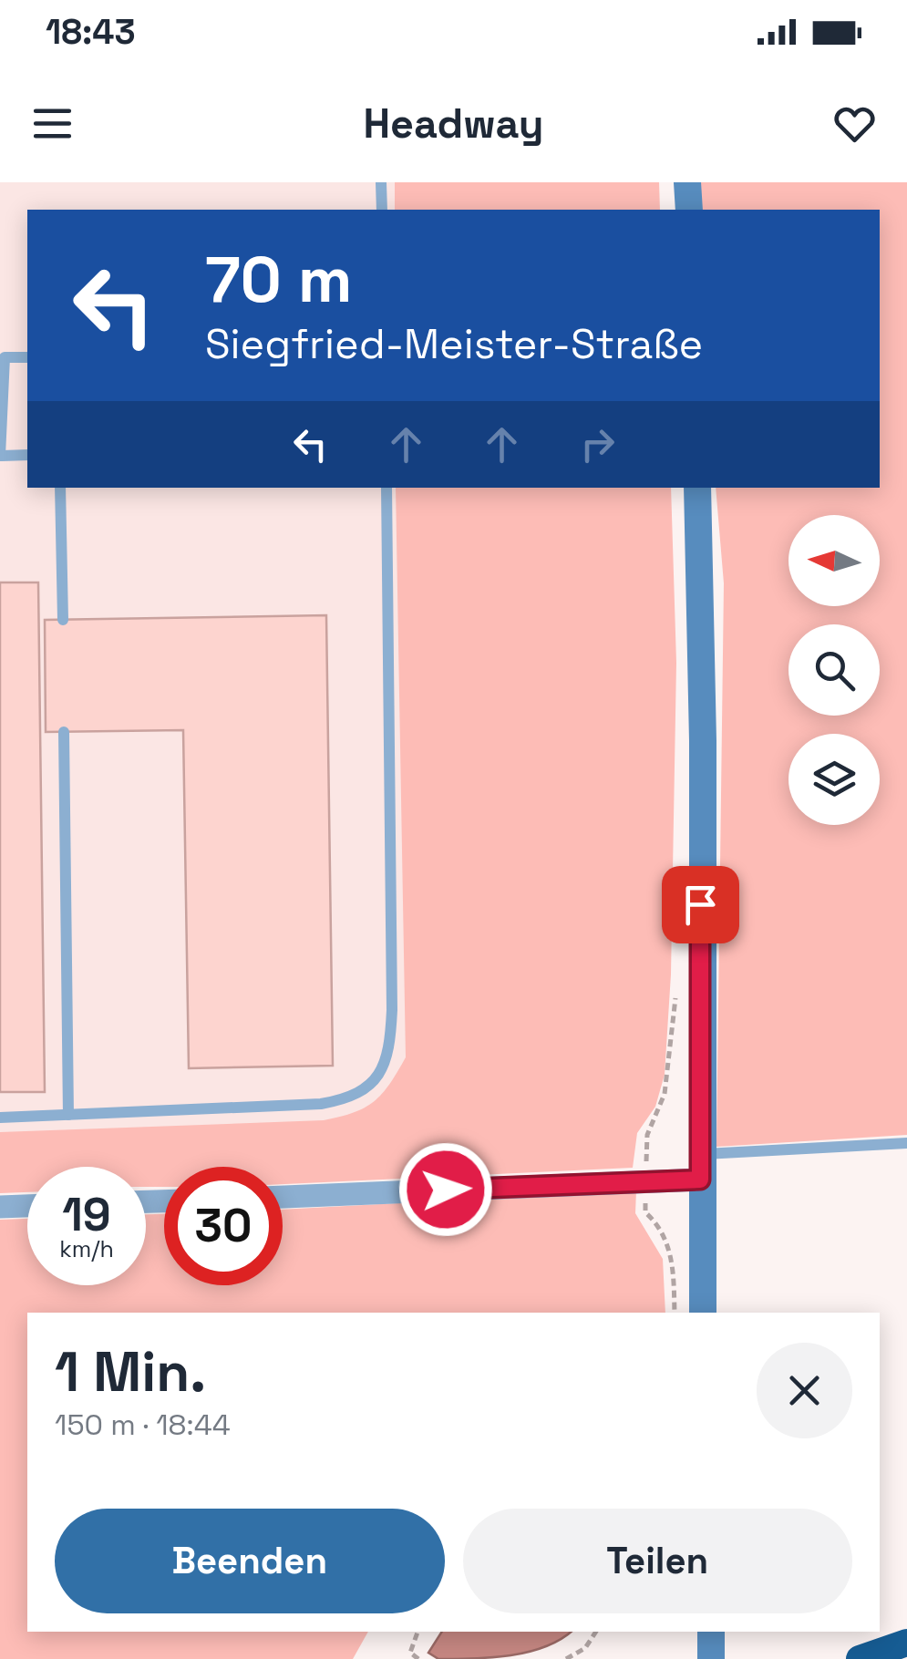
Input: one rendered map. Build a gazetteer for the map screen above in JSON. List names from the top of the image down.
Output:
{
  "north": "left",
  "page": {
    "status": "18:43",
    "header": "Headway",
    "turn": ["70 m", "Siegfried-Meister-Straße"],
    "speed": "19 km/h",
    "limit": "30",
    "heading": ["1 Min.", "150 m · 18:44"],
    "buttons": ["Beenden", "Teilen"]
  }
}
